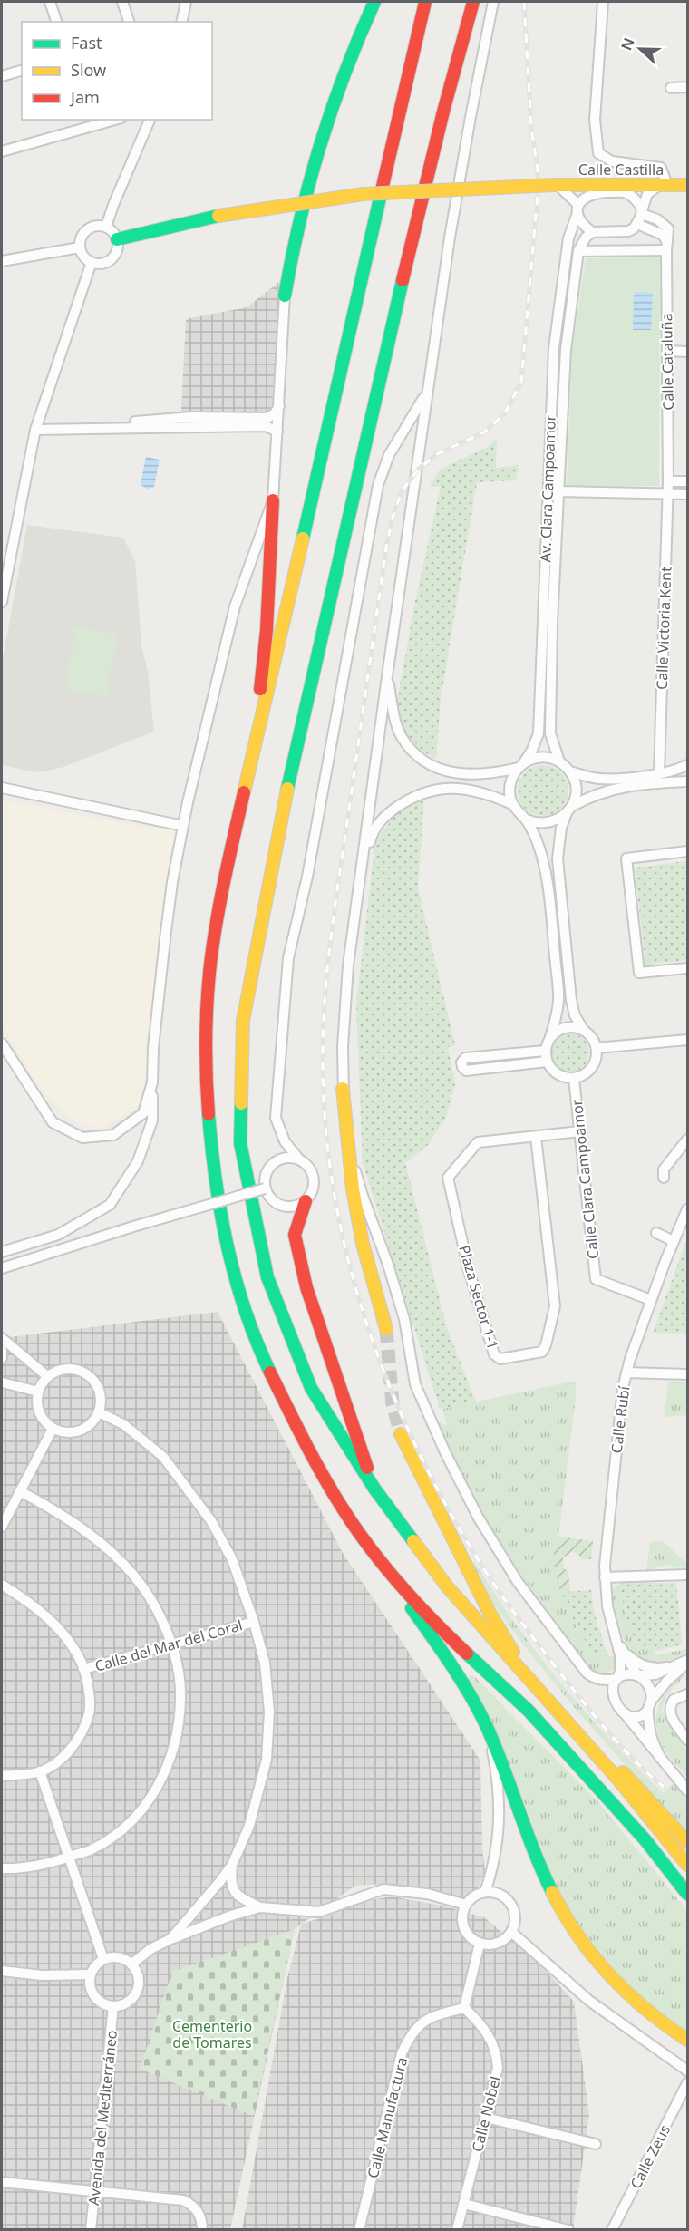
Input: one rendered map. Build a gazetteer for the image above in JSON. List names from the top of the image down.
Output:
{
  "streets": {
    "main road": ["Calle Castilla"],
    "street": [
      "Calle Cataluña",
      "Av. Clara Campoamor",
      "Calle Victoria Kent",
      "Calle Clara Campoamor",
      "Plaza Sector 1-1",
      "Calle Rubí",
      "Calle del Mar del Coral",
      "Calle Nobel",
      "Avenida del Mediterráneo",
      "Calle Manufactura",
      "Calle Zeus"
    ]
  },
  "crossings": [
    ["Calle Castilla", "Av. Clara Campoamor"],
    ["Calle Cataluña", "Calle Victoria Kent"],
    ["Calle Clara Campoamor", "Plaza Sector 1-1"],
    ["Calle Clara Campoamor", "Calle Rubí"],
    ["Calle Nobel", "Calle Manufactura"]
  ],
  "parks": ["Cementerio de Tomares"],
  "legend": ["Fast", "Slow", "Jam"],
  "north": "left"
}
